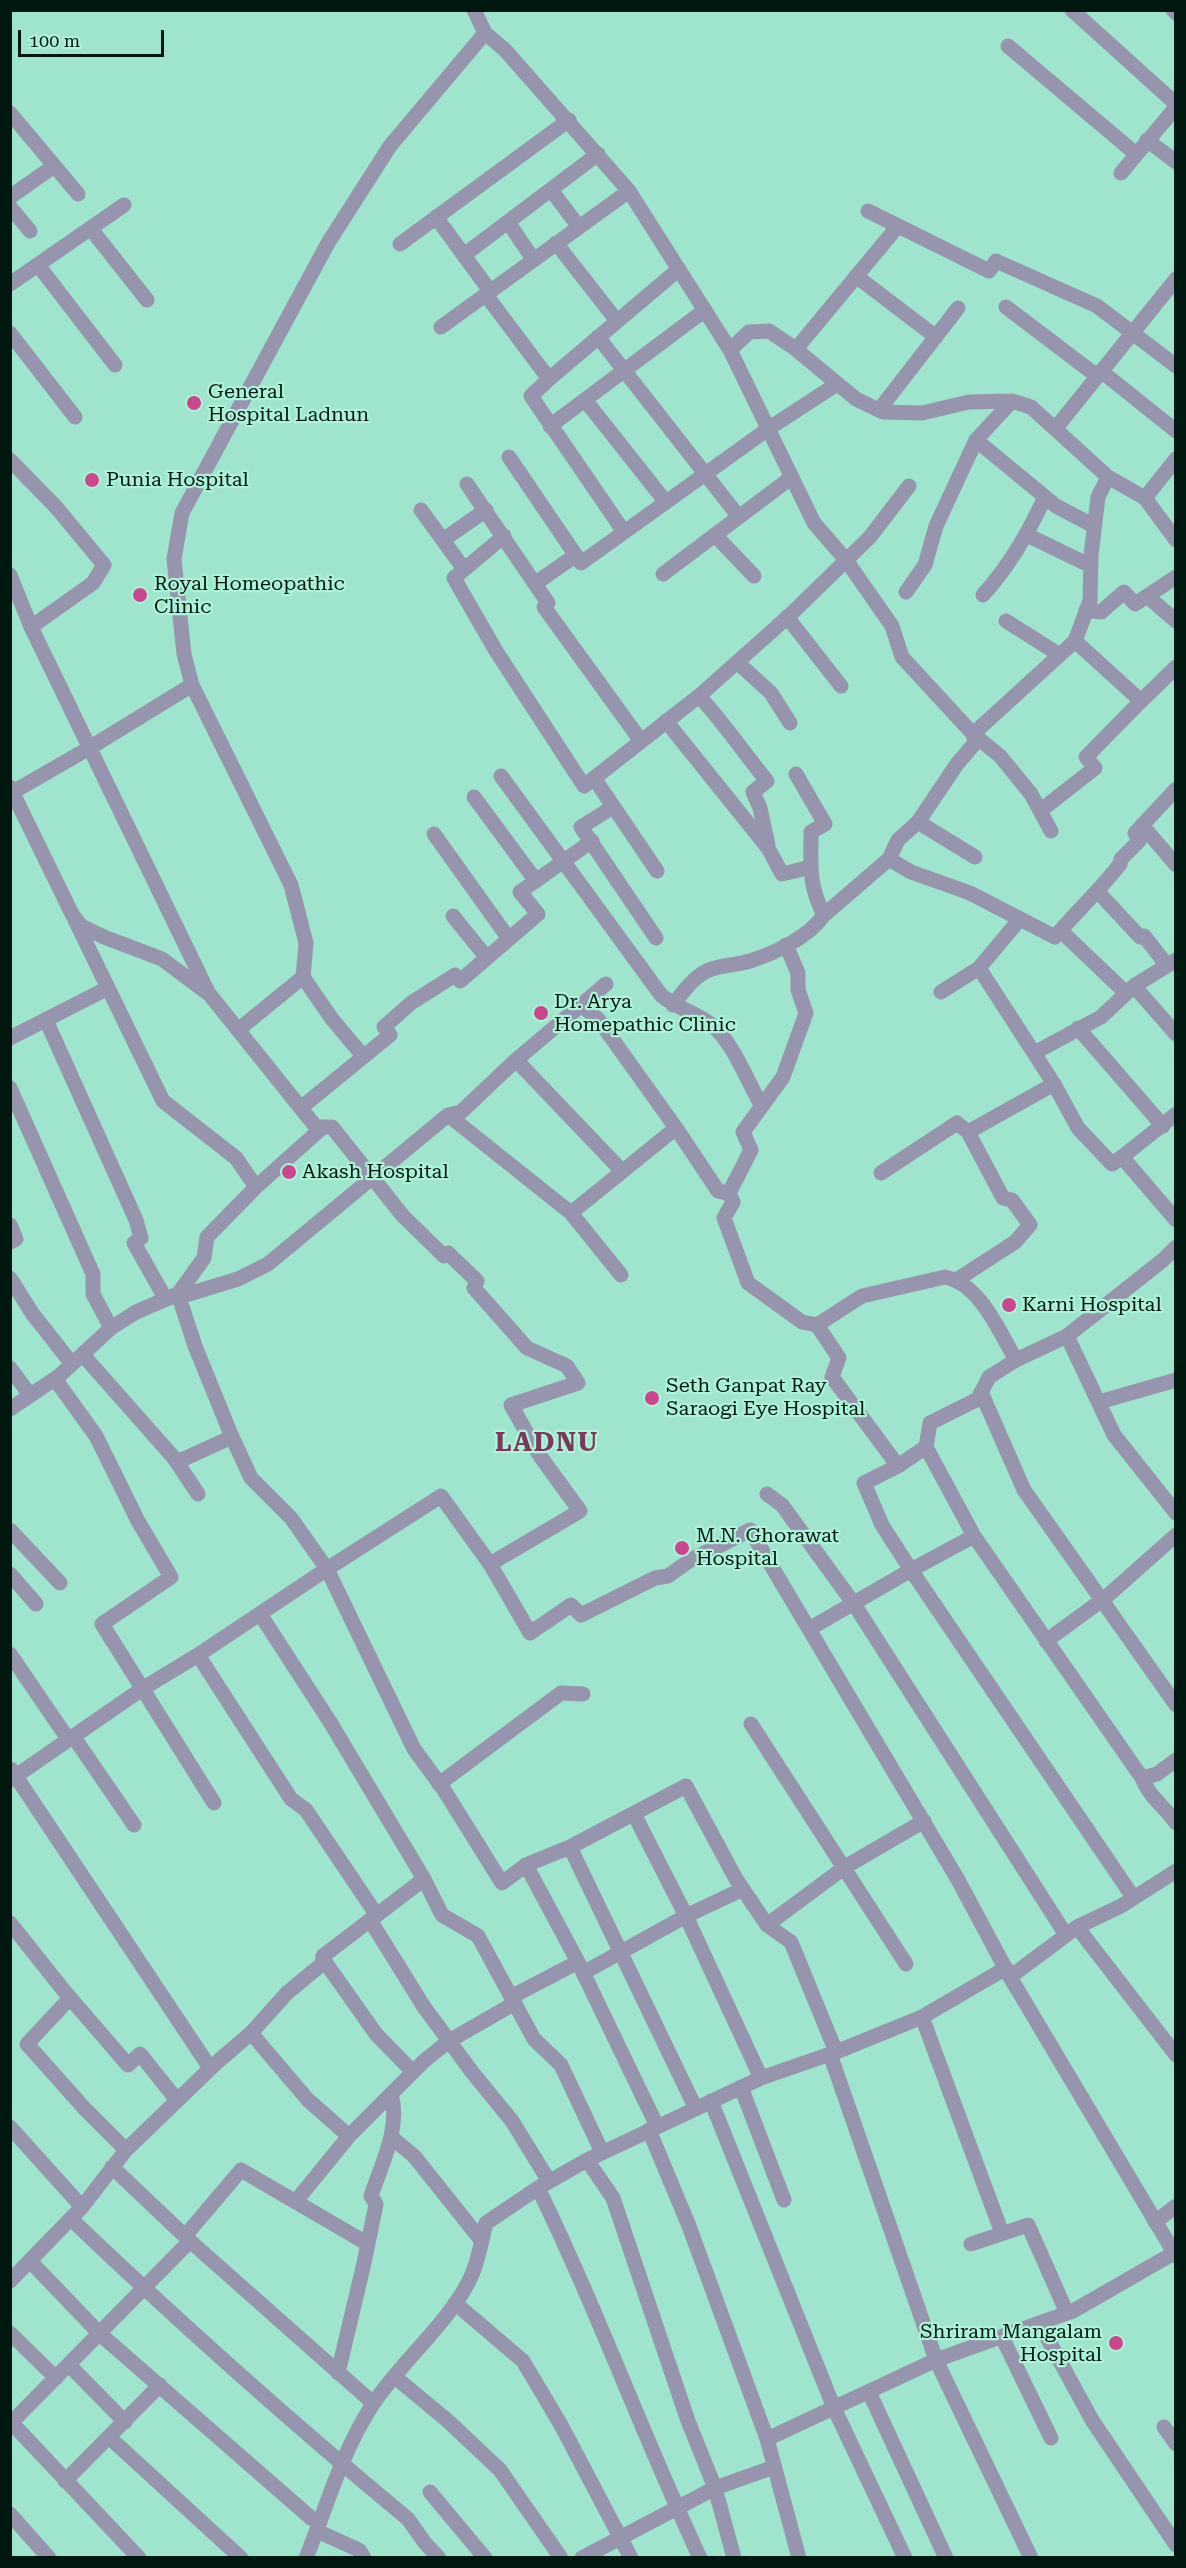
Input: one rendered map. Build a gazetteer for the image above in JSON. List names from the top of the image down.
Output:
{
  "districts": ["LADNU"],
  "places": [
    "General Hospital Ladnun",
    "Punia Hospital",
    "Royal Homeopathic Clinic",
    "Dr. Arya Homepathic Clinic",
    "Akash Hospital",
    "Karni Hospital",
    "Seth Ganpat Ray Saraogi Eye Hospital",
    "M.N. Ghorawat Hospital",
    "Shriram Mangalam Hospital"
  ],
  "scale_bar": "100 m"
}
